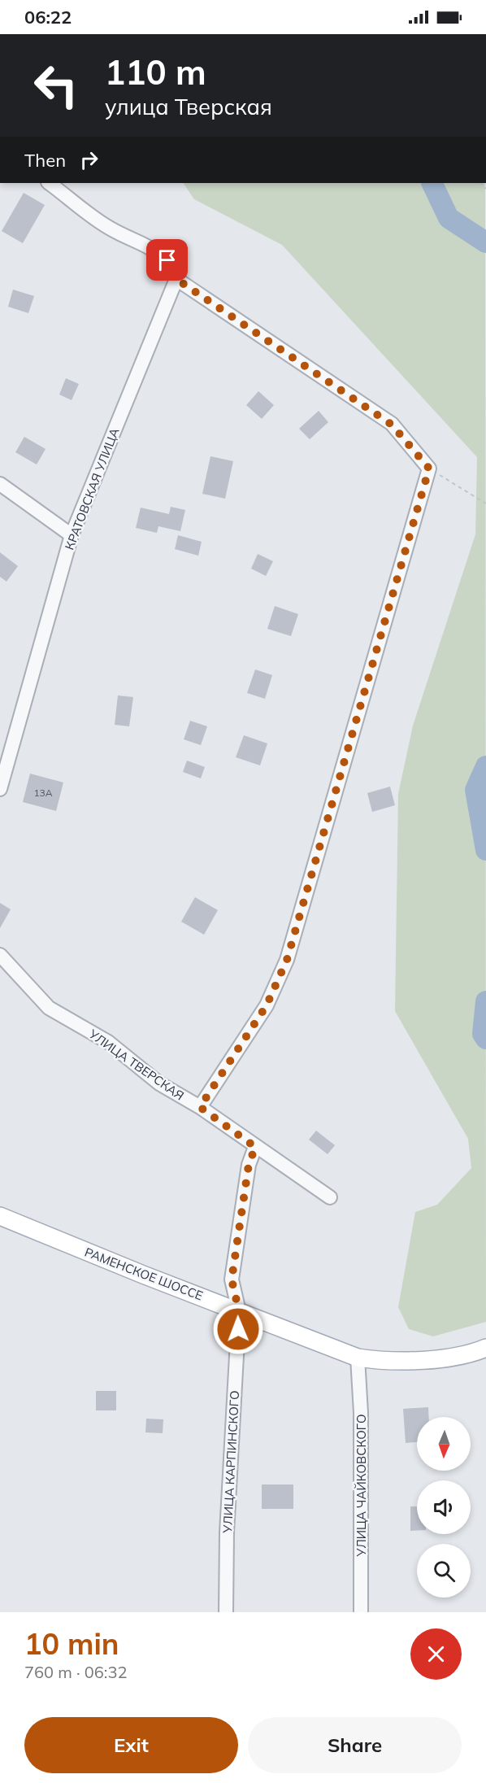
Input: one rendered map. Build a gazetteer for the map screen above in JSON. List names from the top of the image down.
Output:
{
  "streets": {
    "main road": ["РАМЕНСКОЕ ШОССЕ"],
    "street": [
      "КРАТОВСКАЯ УЛИЦА",
      "УЛИЦА ТВЕРСКАЯ",
      "УЛИЦА КАРПИНСКОГО",
      "УЛИЦА ЧАЙКОВСКОГО"
    ]
  },
  "crossings": [
    ["УЛИЦА ТВЕРСКАЯ", "УЛИЦА КАРПИНСКОГО"],
    ["РАМЕНСКОЕ ШОССЕ", "УЛИЦА КАРПИНСКОГО"],
    ["РАМЕНСКОЕ ШОССЕ", "УЛИЦА ЧАЙКОВСКОГО"]
  ],
  "house_numbers": ["13А"],
  "north": "bottom",
  "page": {
    "status": "06:22",
    "turn": ["110 m", "улица Тверская"],
    "then": "Then",
    "heading": ["10 min", "760 m · 06:32"],
    "buttons": ["Exit", "Share"]
  }
}
